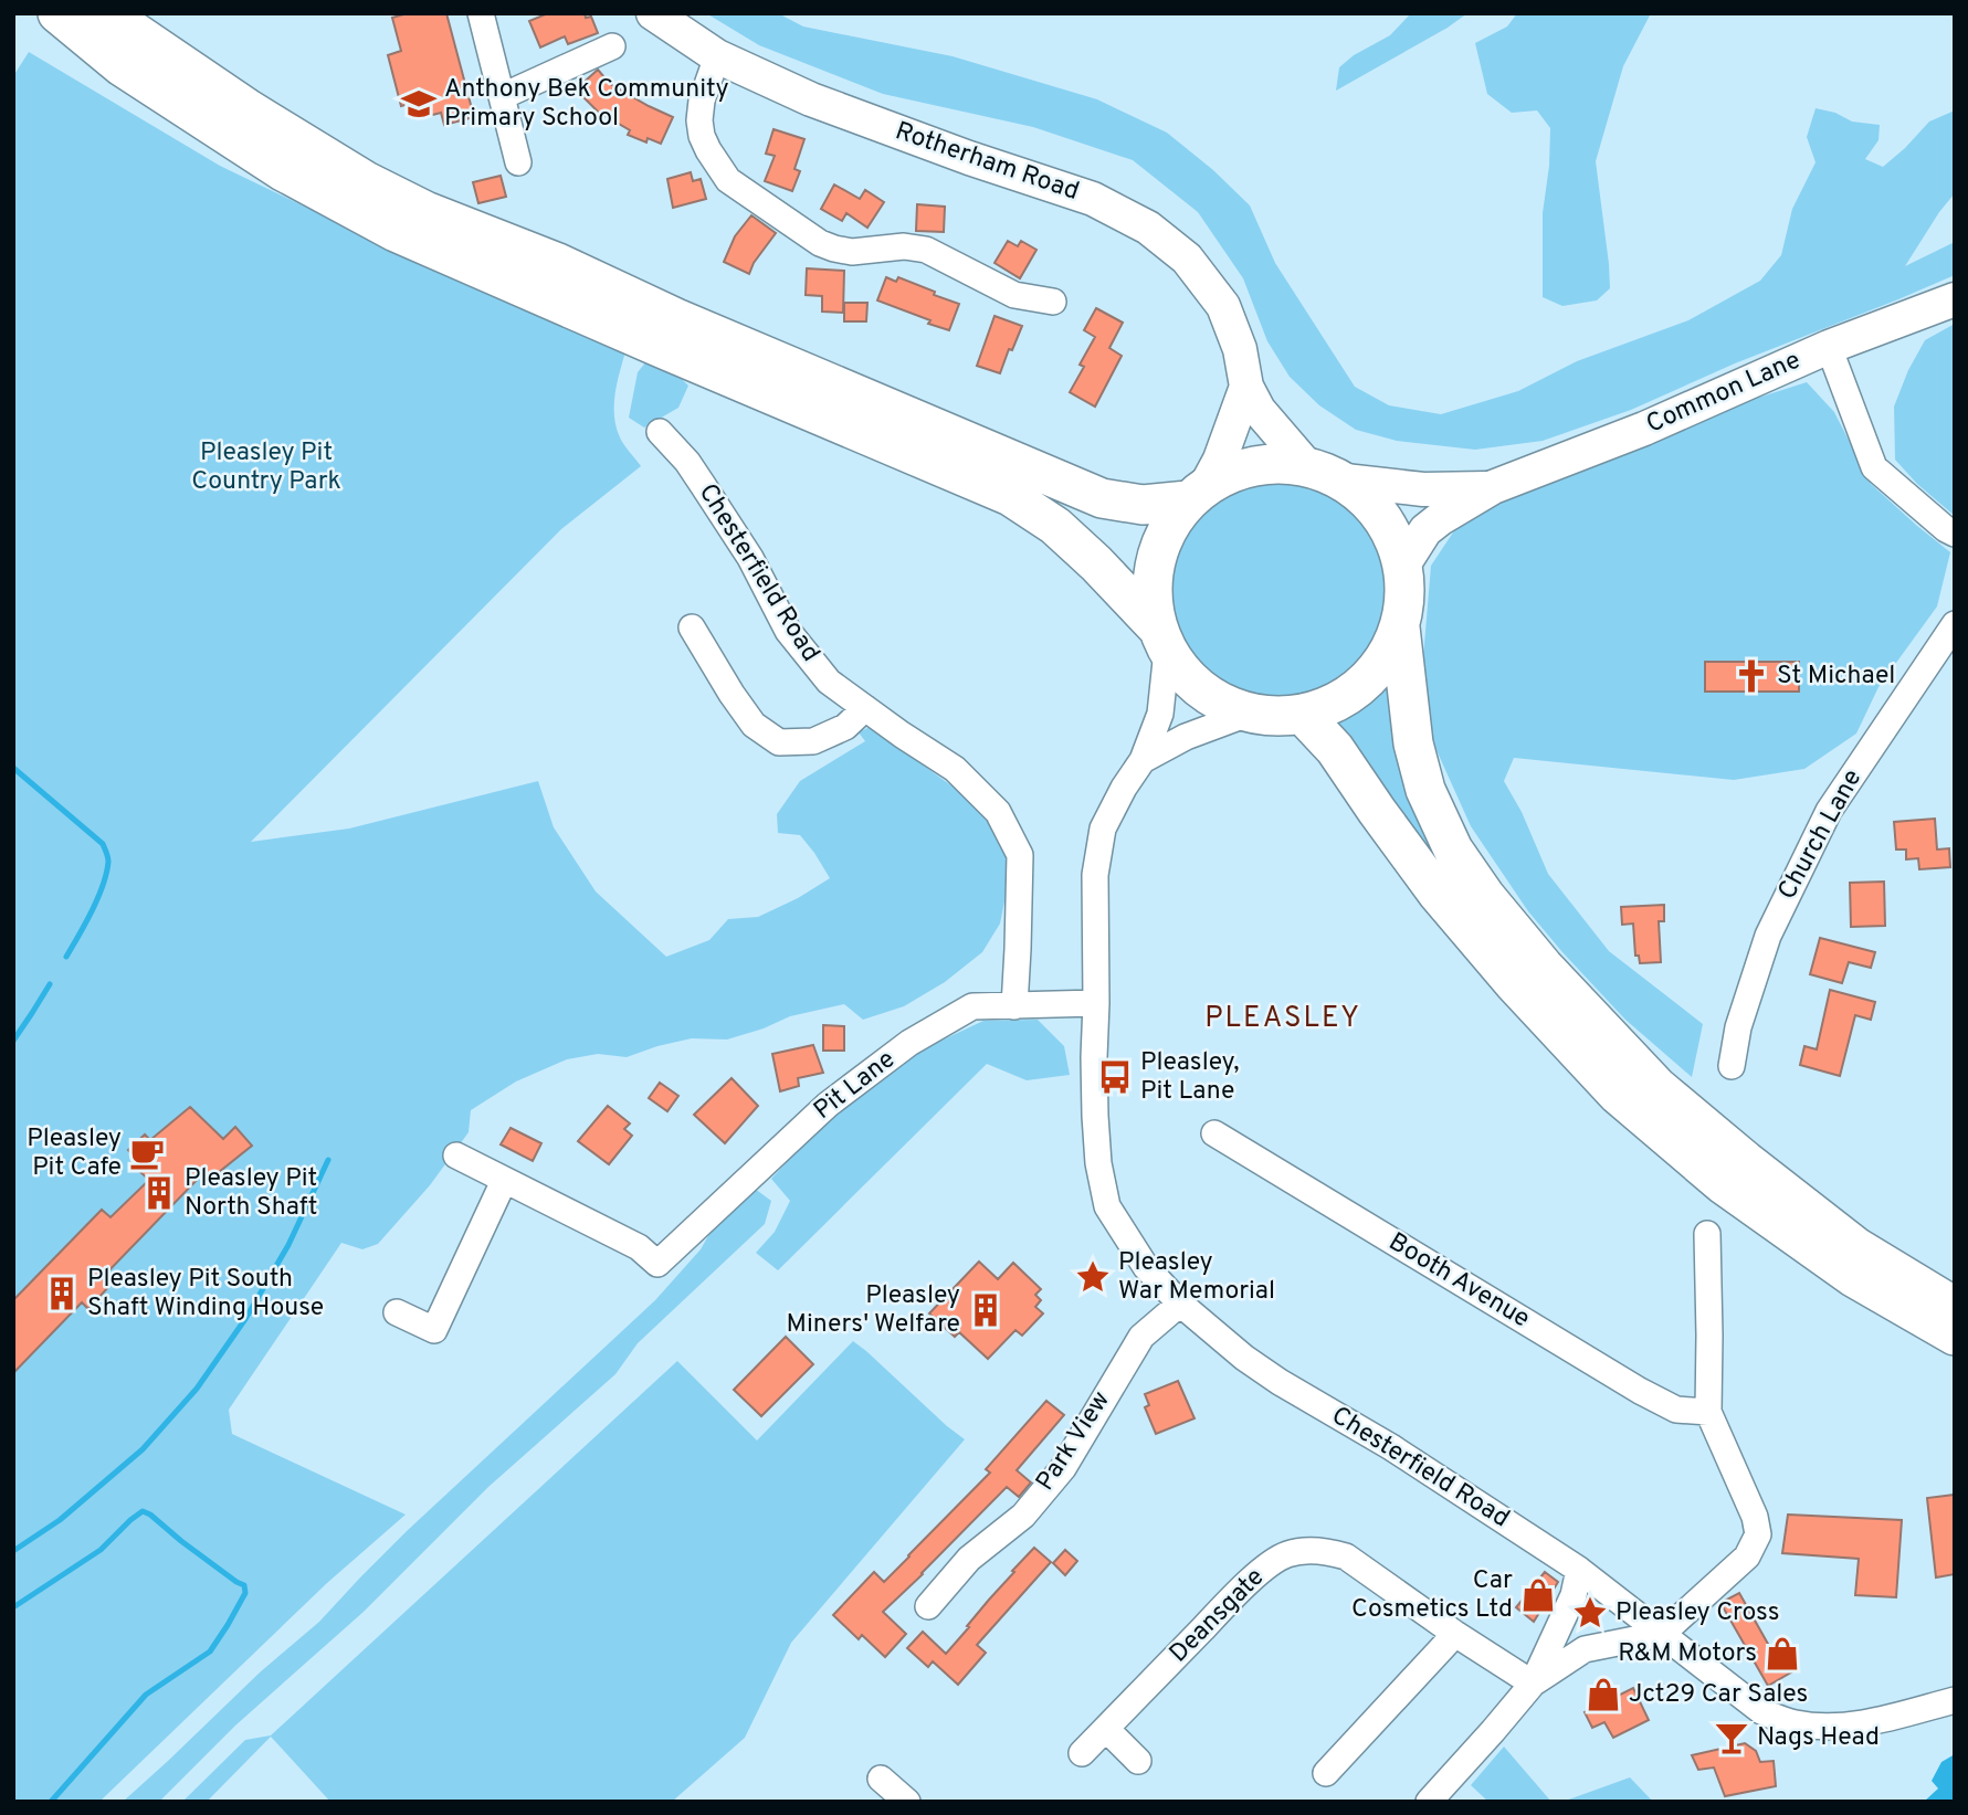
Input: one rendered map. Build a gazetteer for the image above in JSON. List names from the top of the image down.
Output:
{
  "streets": {
    "main road": ["Rotherham Road", "Common Lane"],
    "street": [
      "Chesterfield Road",
      "Church Lane",
      "Pit Lane",
      "Booth Avenue",
      "Park View",
      "Deansgate"
    ]
  },
  "crossings": [
    ["Rotherham Road", "Chesterfield Road"],
    ["Chesterfield Road", "Pit Lane"],
    ["Chesterfield Road", "Park View"]
  ],
  "districts": ["PLEASLEY"],
  "parks": ["Pleasley Pit Country Park"],
  "places": {
    "school or university": ["Anthony Bek Community Primary School"],
    "church": ["St Michael"],
    "bus stop": ["Pleasley, Pit Lane"],
    "cafe": ["Pleasley Pit Cafe"],
    "building": ["Pleasley Pit North Shaft", "Pleasley Pit South Shaft Winding House", "Pleasley Miners' Welfare"],
    "place": ["Pleasley War Memorial", "Pleasley Cross"],
    "shop": ["Car Cosmetics Ltd", "R&M Motors", "Jct29 Car Sales"],
    "bar": ["Nags Head"]
  }
}
